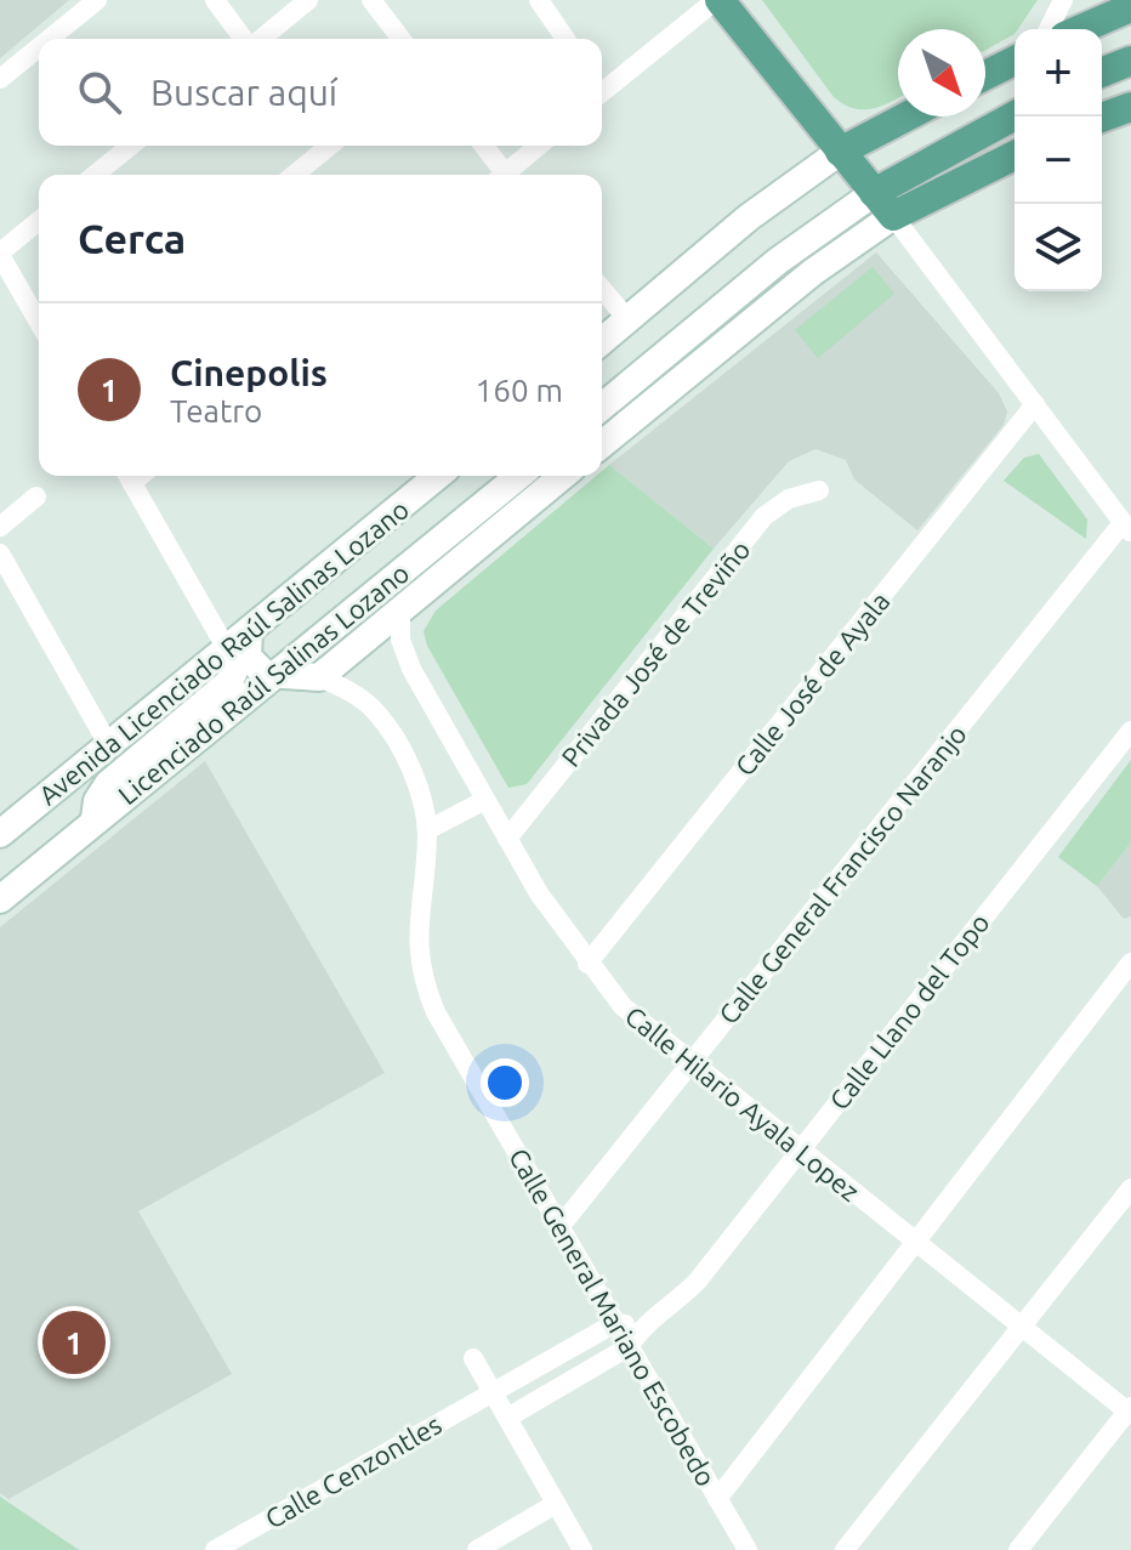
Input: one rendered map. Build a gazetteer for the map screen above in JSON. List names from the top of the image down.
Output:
{
  "streets": {
    "main road": ["Avenida Licenciado Raúl Salinas Lozano", "Licenciado Raúl Salinas Lozano"],
    "street": [
      "Privada José de Treviño",
      "Calle José de Ayala",
      "Calle General Francisco Naranjo",
      "Calle Llano del Topo",
      "Calle Hilario Ayala Lopez",
      "Calle General Mariano Escobedo",
      "Calle Cenzontles"
    ]
  },
  "crossings": [
    ["Privada José de Treviño", "Calle Hilario Ayala Lopez"],
    ["Calle José de Ayala", "Calle Hilario Ayala Lopez"],
    ["Calle General Francisco Naranjo", "Calle Hilario Ayala Lopez"],
    ["Calle General Francisco Naranjo", "Calle General Mariano Escobedo"],
    ["Calle Llano del Topo", "Calle Hilario Ayala Lopez"],
    ["Calle Llano del Topo", "Calle General Mariano Escobedo"],
    ["Calle General Mariano Escobedo", "Calle Cenzontles"]
  ],
  "north": "bottom right",
  "page": {
    "map_buttons": ["+", "−"],
    "search": "Buscar aquí",
    "heading": "Cerca",
    "list": [
      {
        "mark": "1",
        "name": "Cinepolis",
        "note": "Teatro",
        "value": "160 m"
      }
    ],
    "pins": "1"
  }
}
